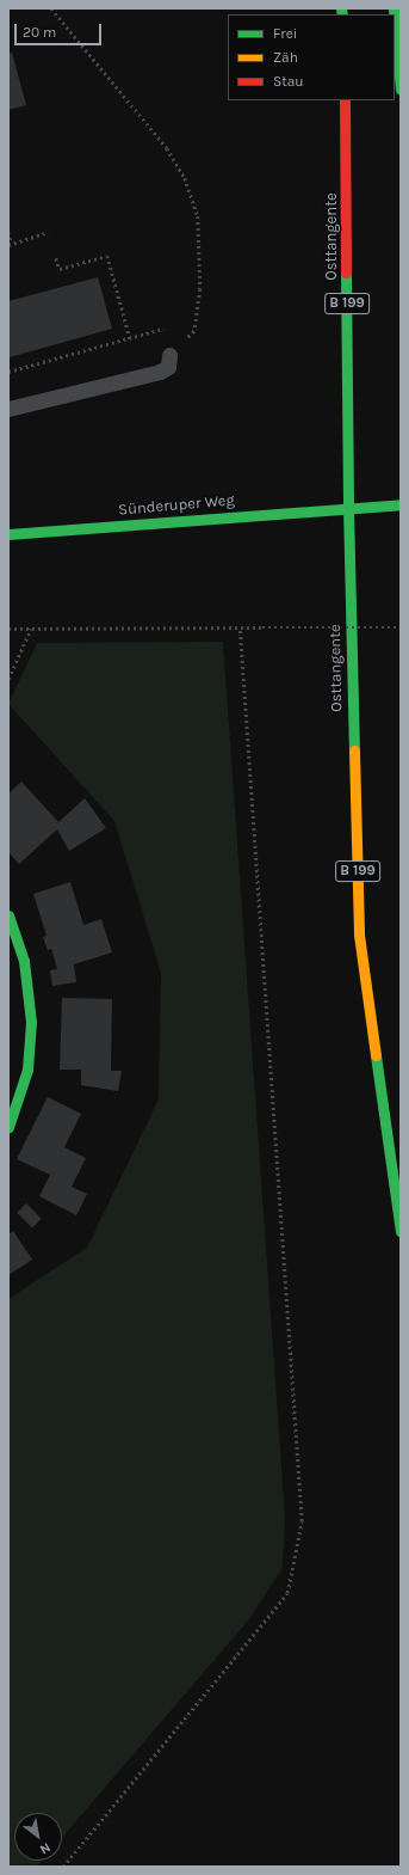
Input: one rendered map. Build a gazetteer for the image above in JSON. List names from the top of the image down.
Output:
{
  "streets": {
    "main road": ["Osttangente", "B 199", "Sünderuper Weg"]
  },
  "crossings": [
    ["Osttangente", "Sünderuper Weg"]
  ],
  "legend": ["Frei", "Zäh", "Stau"],
  "scale_bar": "20 m",
  "north": "bottom right"
}
